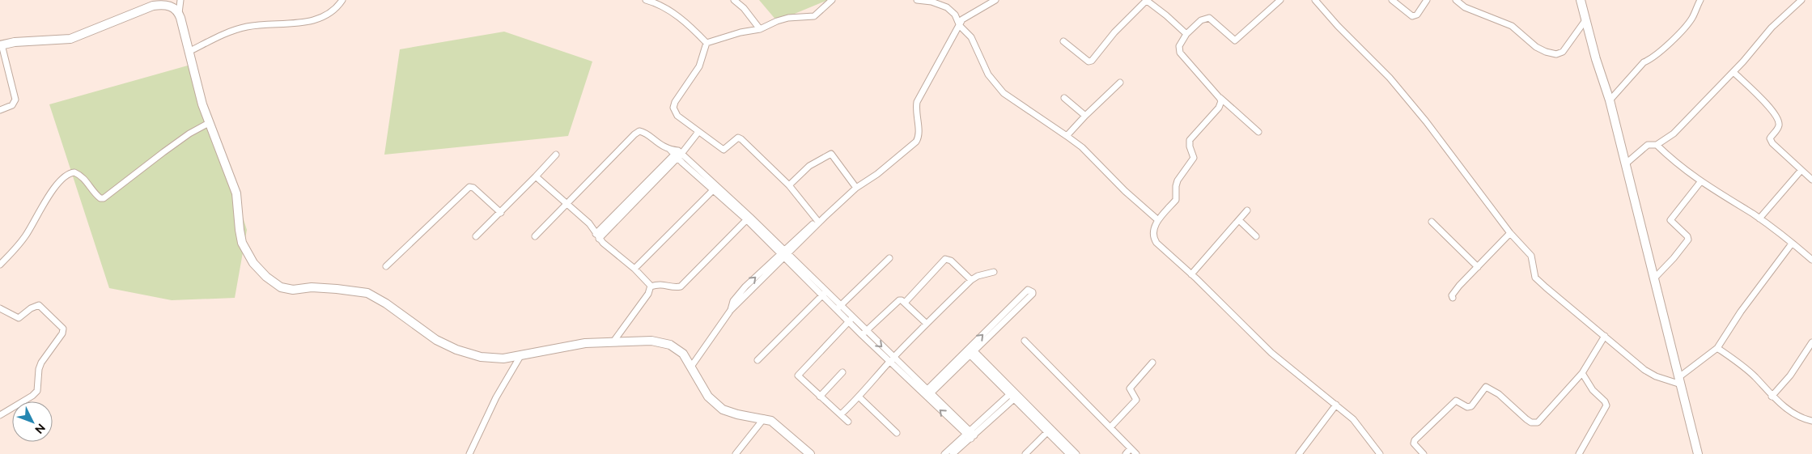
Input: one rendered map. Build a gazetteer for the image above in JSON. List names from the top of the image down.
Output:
{
  "north": "bottom right"
}
